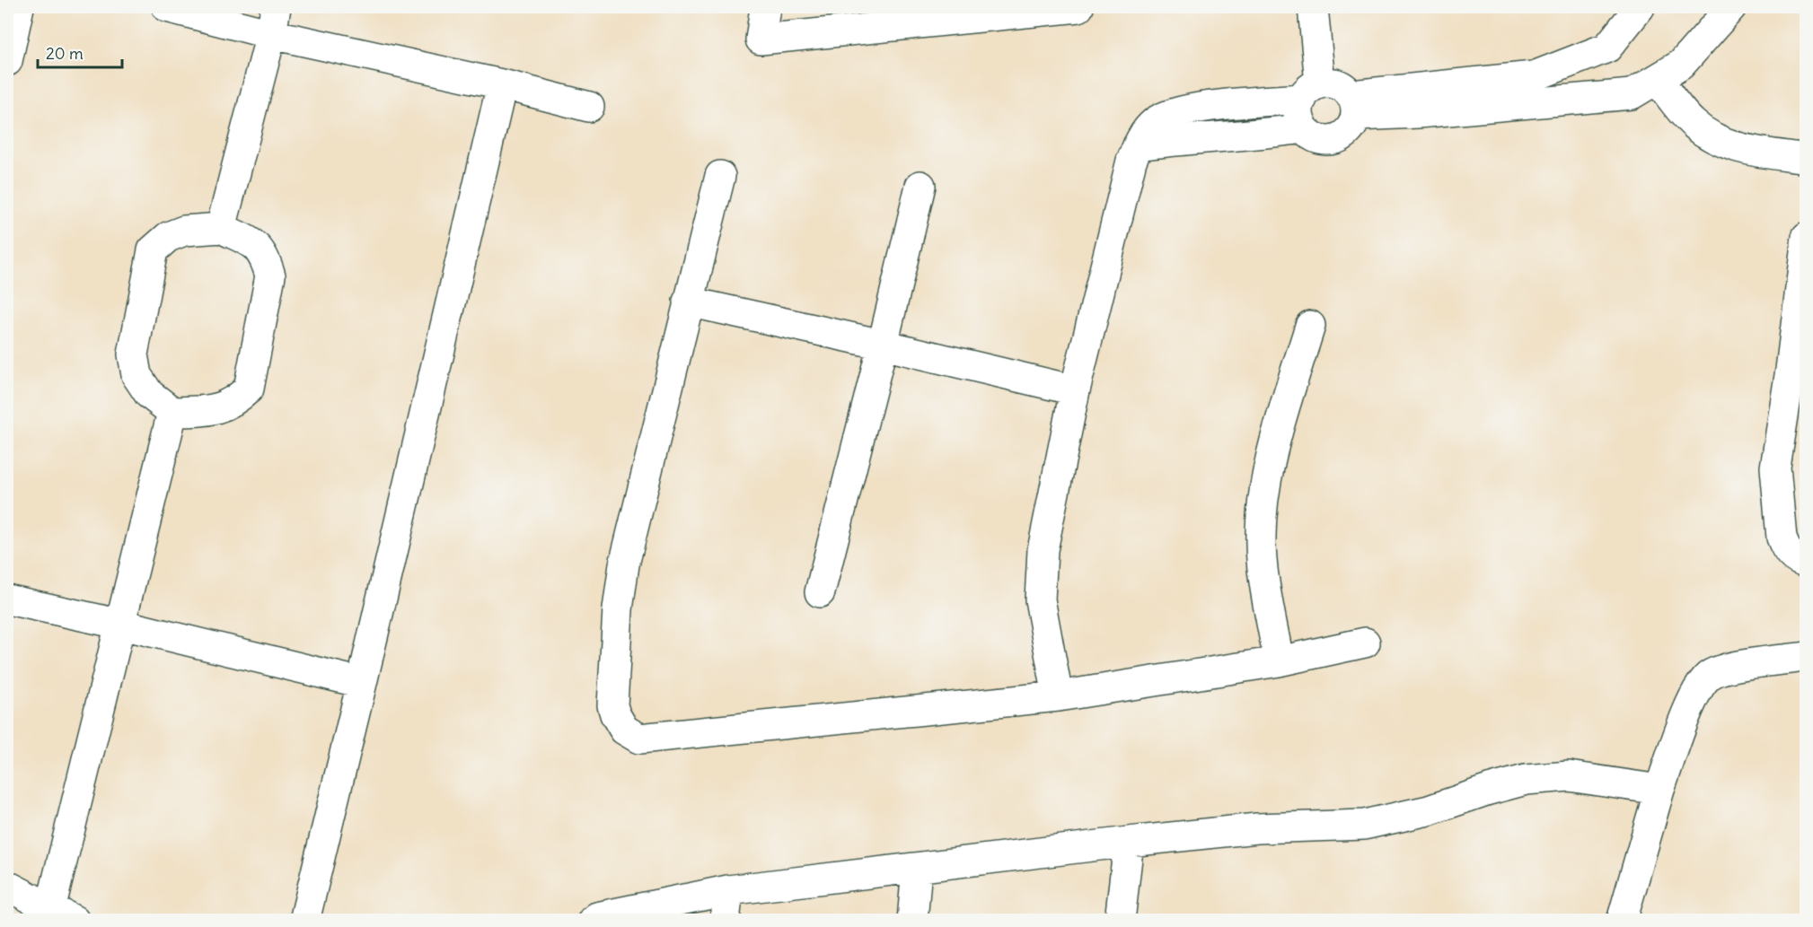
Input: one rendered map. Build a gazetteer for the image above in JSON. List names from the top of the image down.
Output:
{
  "scale_bar": "20 m"
}
